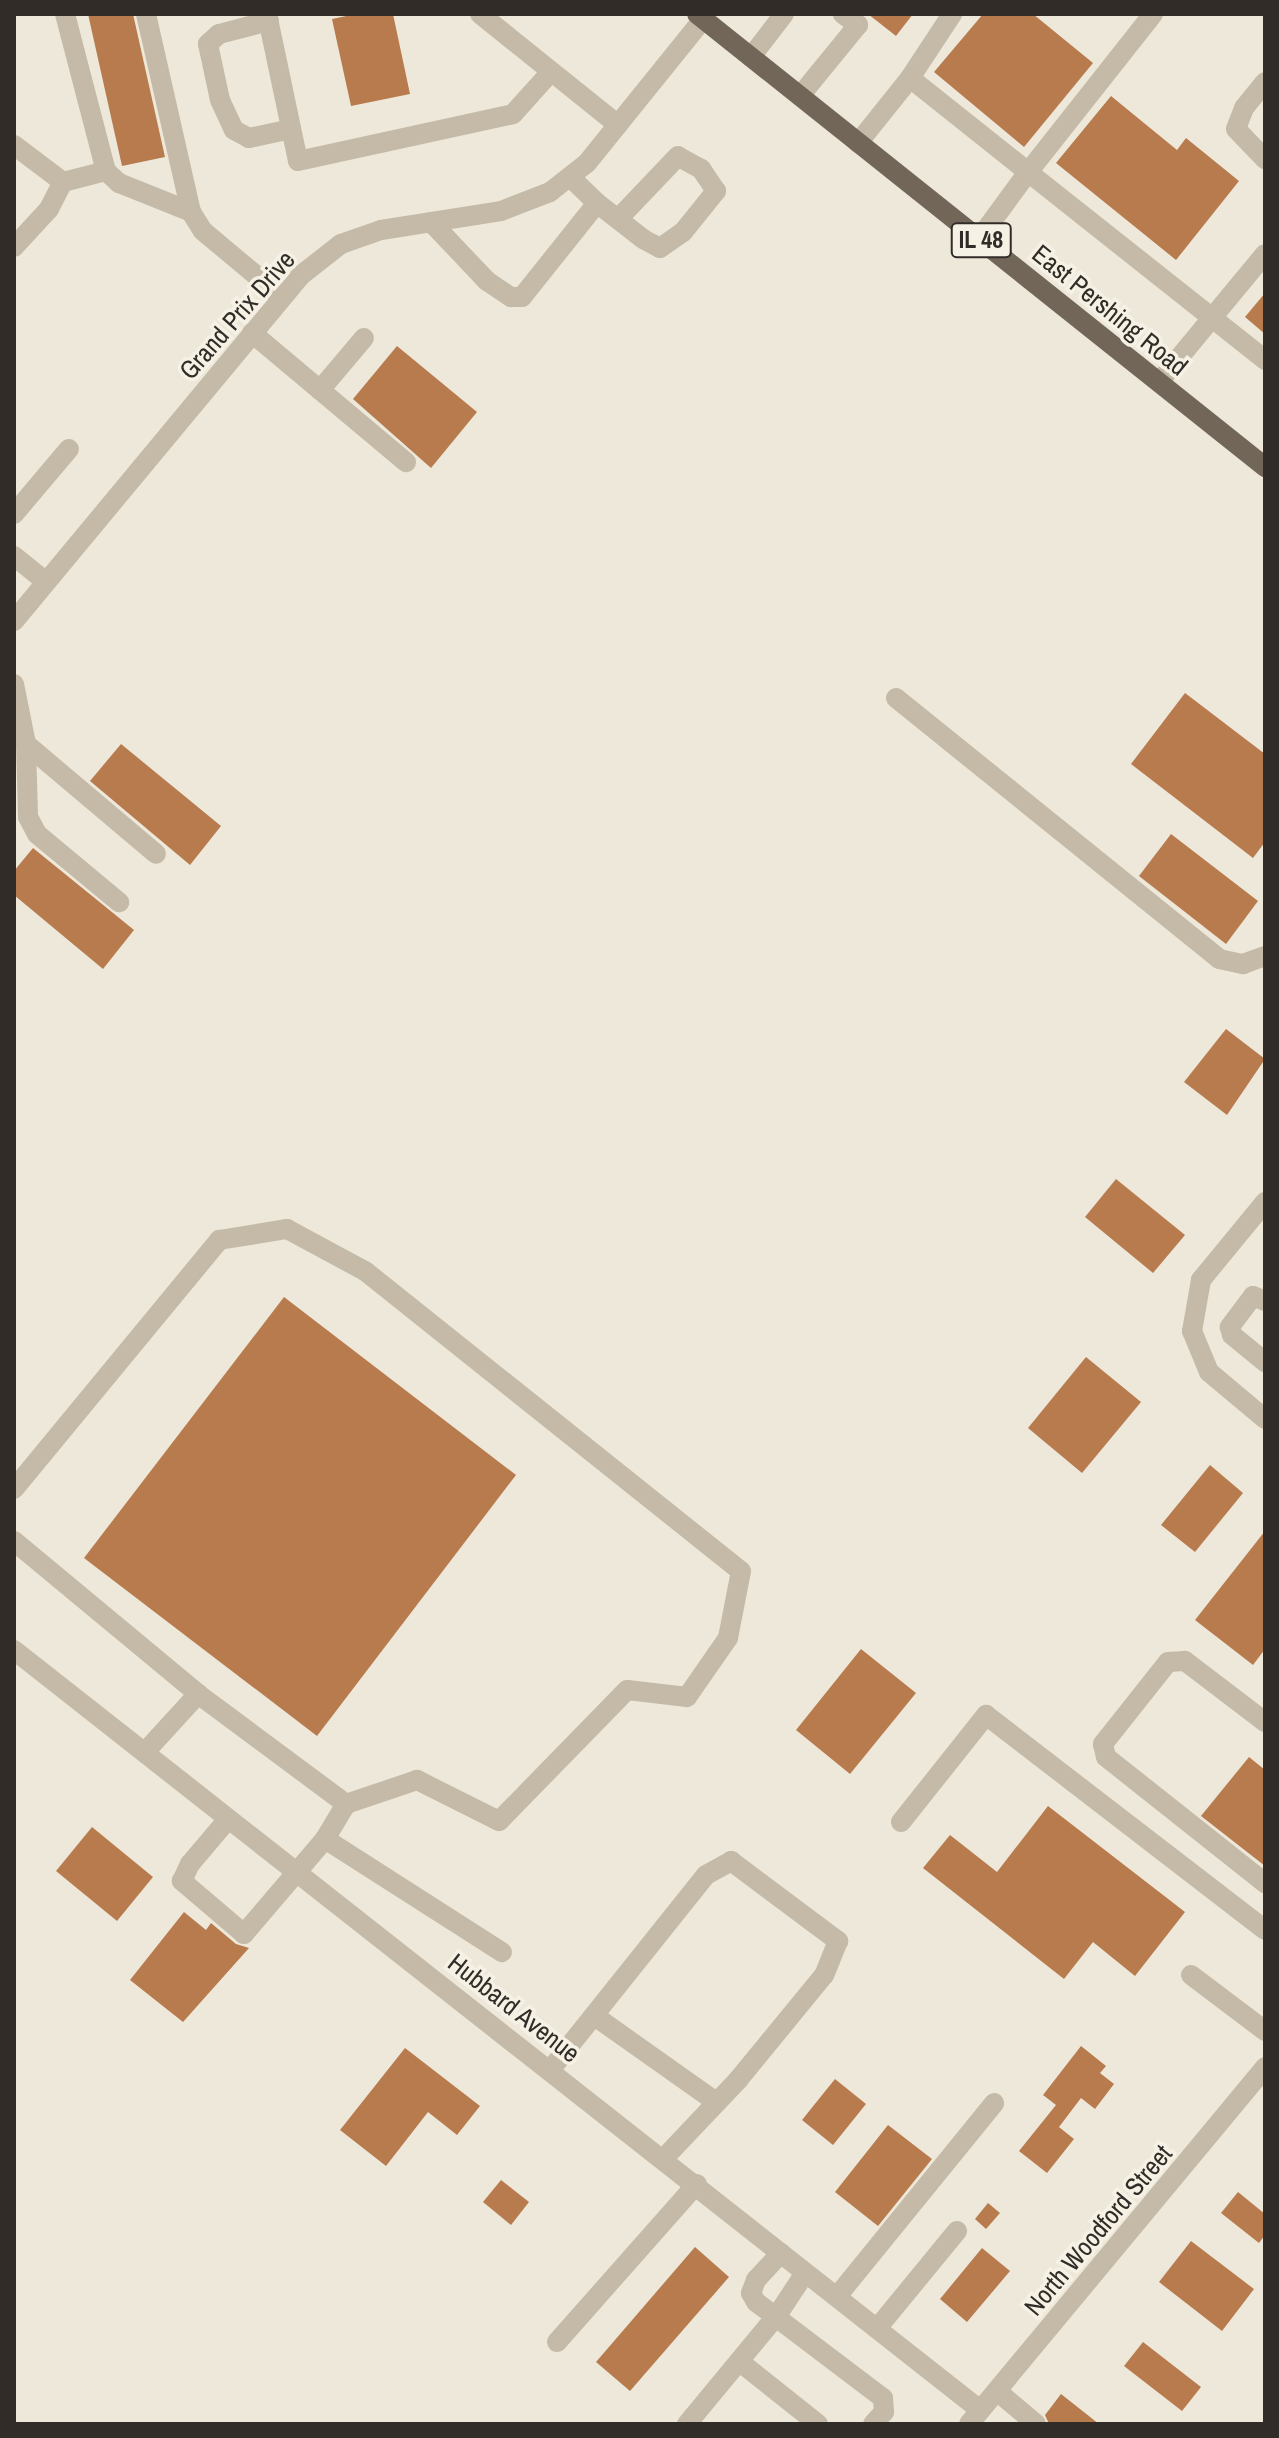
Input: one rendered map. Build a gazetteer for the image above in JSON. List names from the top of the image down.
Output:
{
  "streets": {
    "main road": ["IL 48", "East Pershing Road"],
    "street": ["Grand Prix Drive", "Hubbard Avenue", "North Woodford Street"]
  },
  "crossings": [
    ["East Pershing Road", "Grand Prix Drive"],
    ["Hubbard Avenue", "North Woodford Street"]
  ]
}
